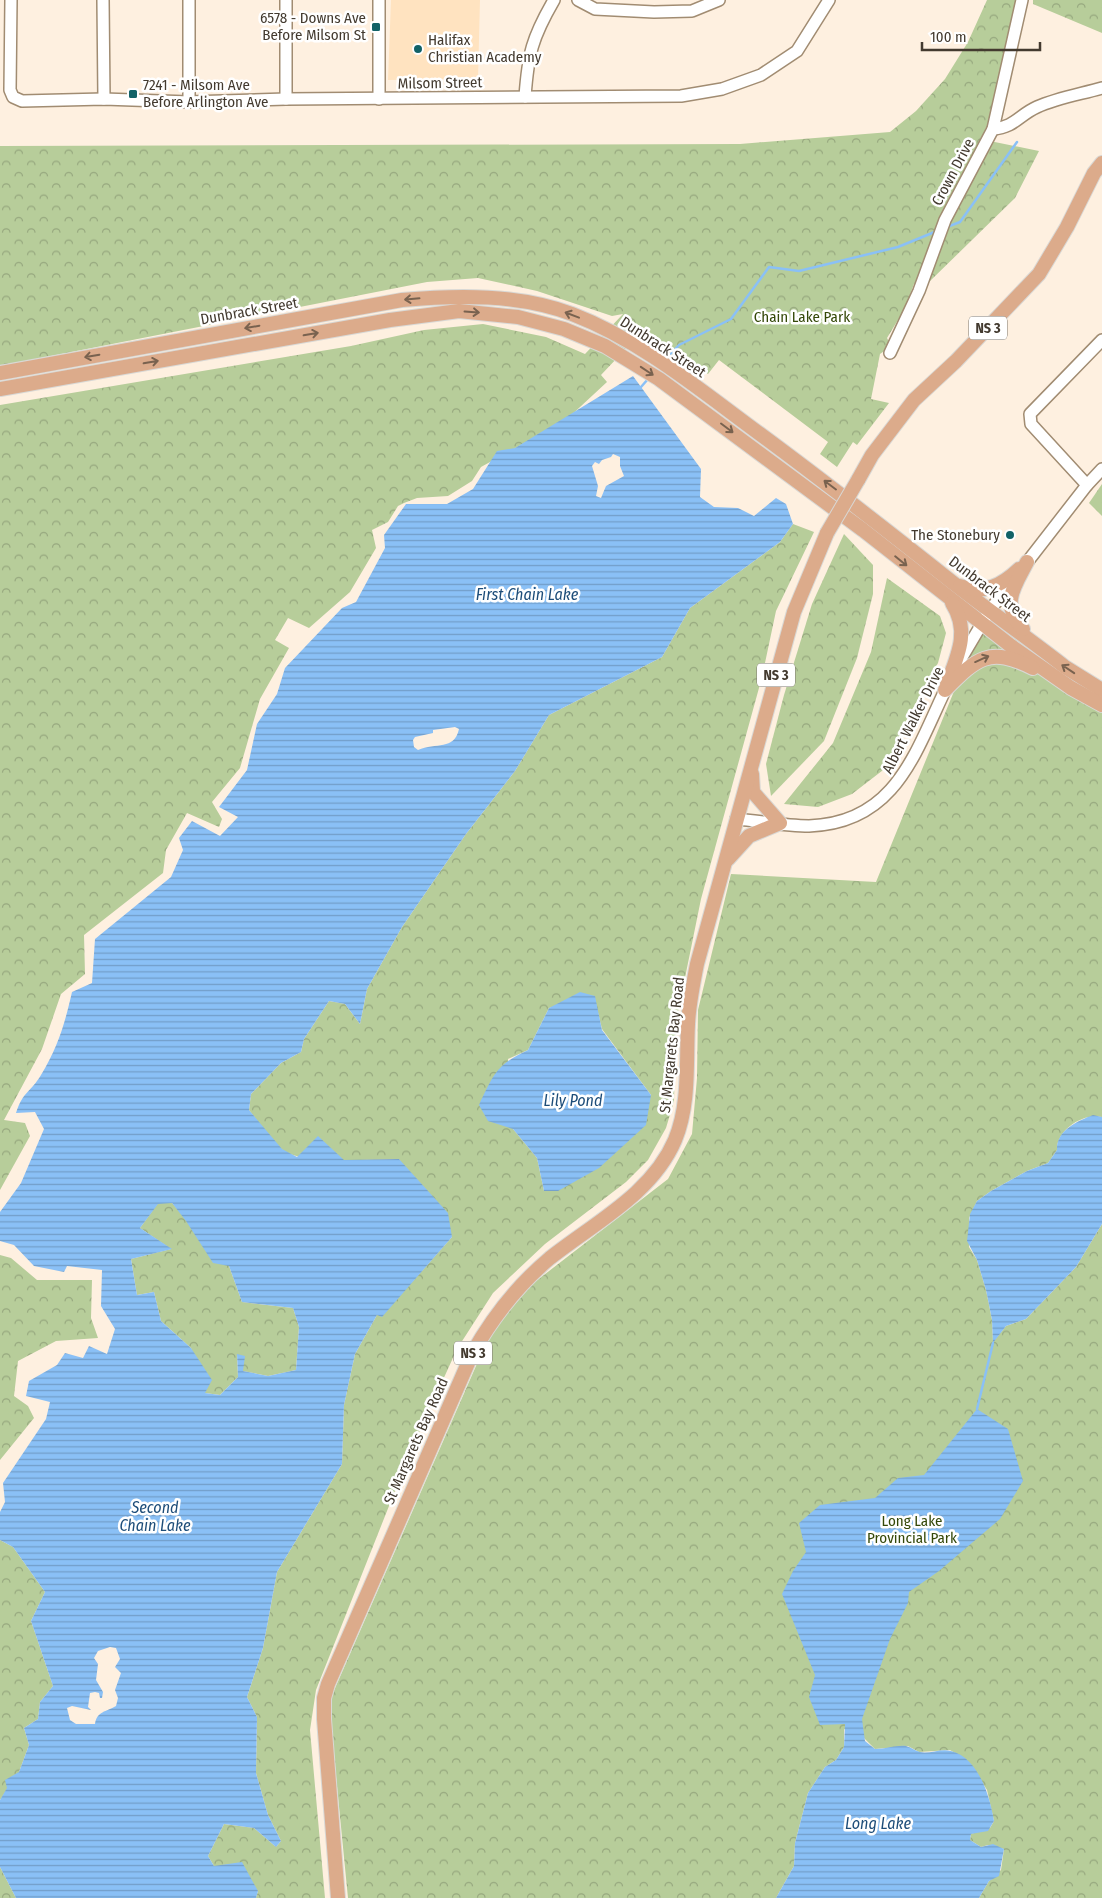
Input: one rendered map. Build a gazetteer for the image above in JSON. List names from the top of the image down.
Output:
{
  "streets": {
    "main road": ["Dunbrack Street", "NS 3", "St Margarets Bay Road"],
    "street": ["Milsom Street", "Crown Drive", "Albert Walker Drive"]
  },
  "crossings": [
    ["Dunbrack Street", "Albert Walker Drive"],
    ["Albert Walker Drive", "St Margarets Bay Road"]
  ],
  "water": [
    "First Chain Lake",
    "Lily Pond",
    "Second Chain Lake",
    "Long Lake"
  ],
  "parks": ["Chain Lake Park", "Long Lake Provincial Park"],
  "places": {
    "transit": ["6578 - Downs Ave Before Milsom St", "7241 - Milsom Ave Before Arlington Ave"],
    "other": ["Halifax Christian Academy", "The Stonebury"]
  },
  "scale_bar": "100 m"
}
